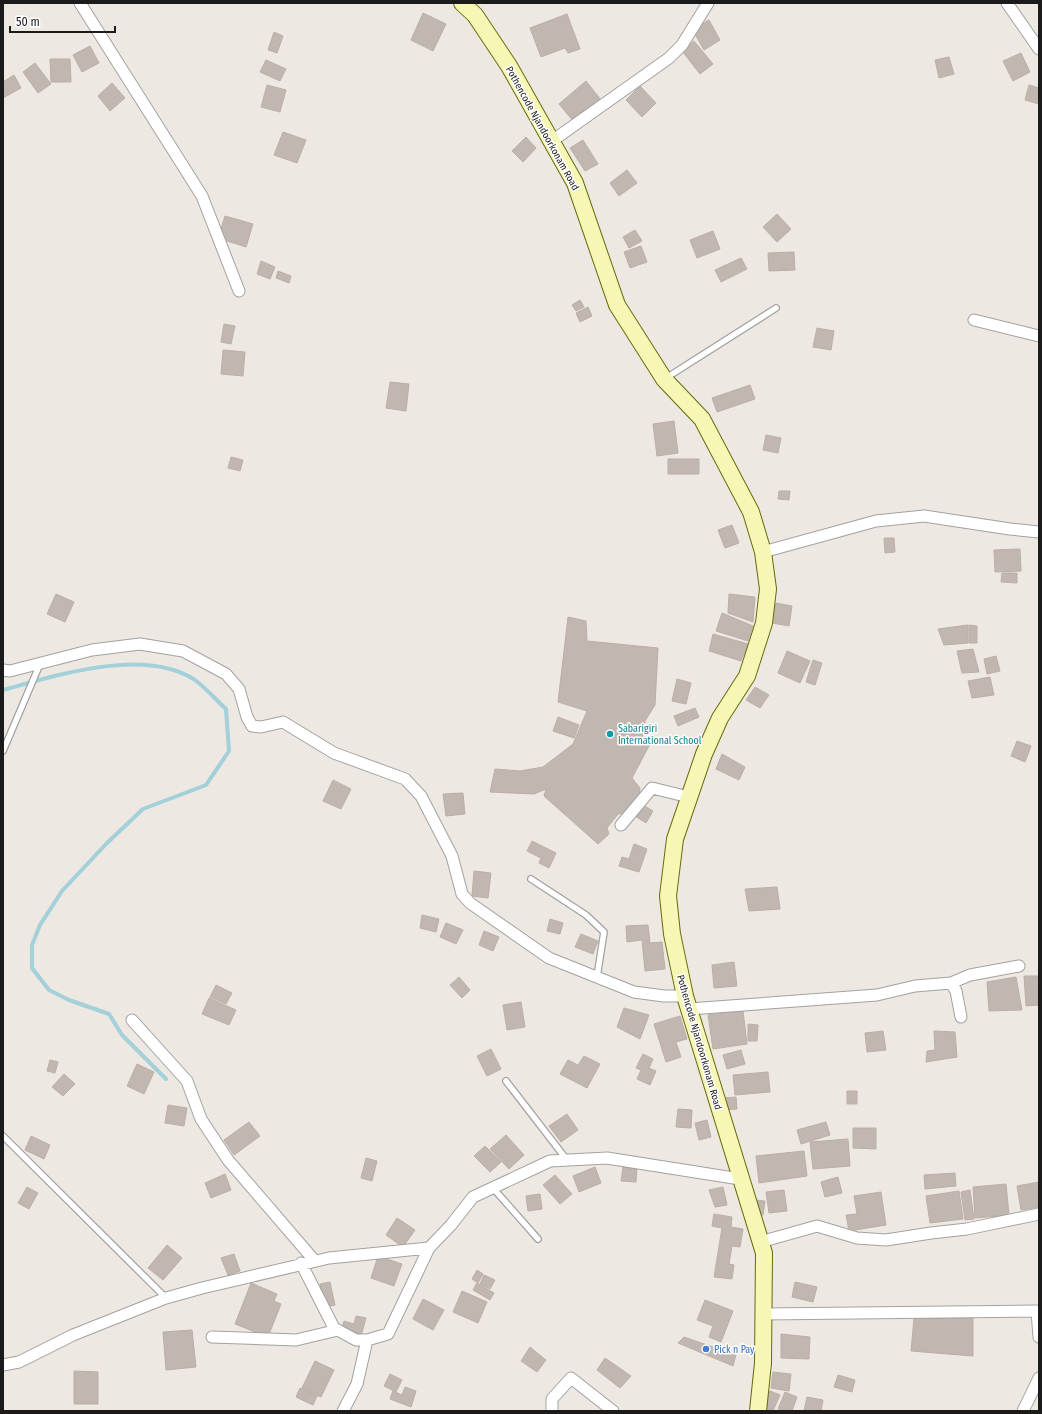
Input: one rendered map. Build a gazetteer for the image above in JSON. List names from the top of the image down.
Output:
{
  "streets": {
    "main road": ["Pothencode Njandoorkonam Road"]
  },
  "places": ["Sabarigiri International School", "Pick n Pay"],
  "scale_bar": "50 m"
}
